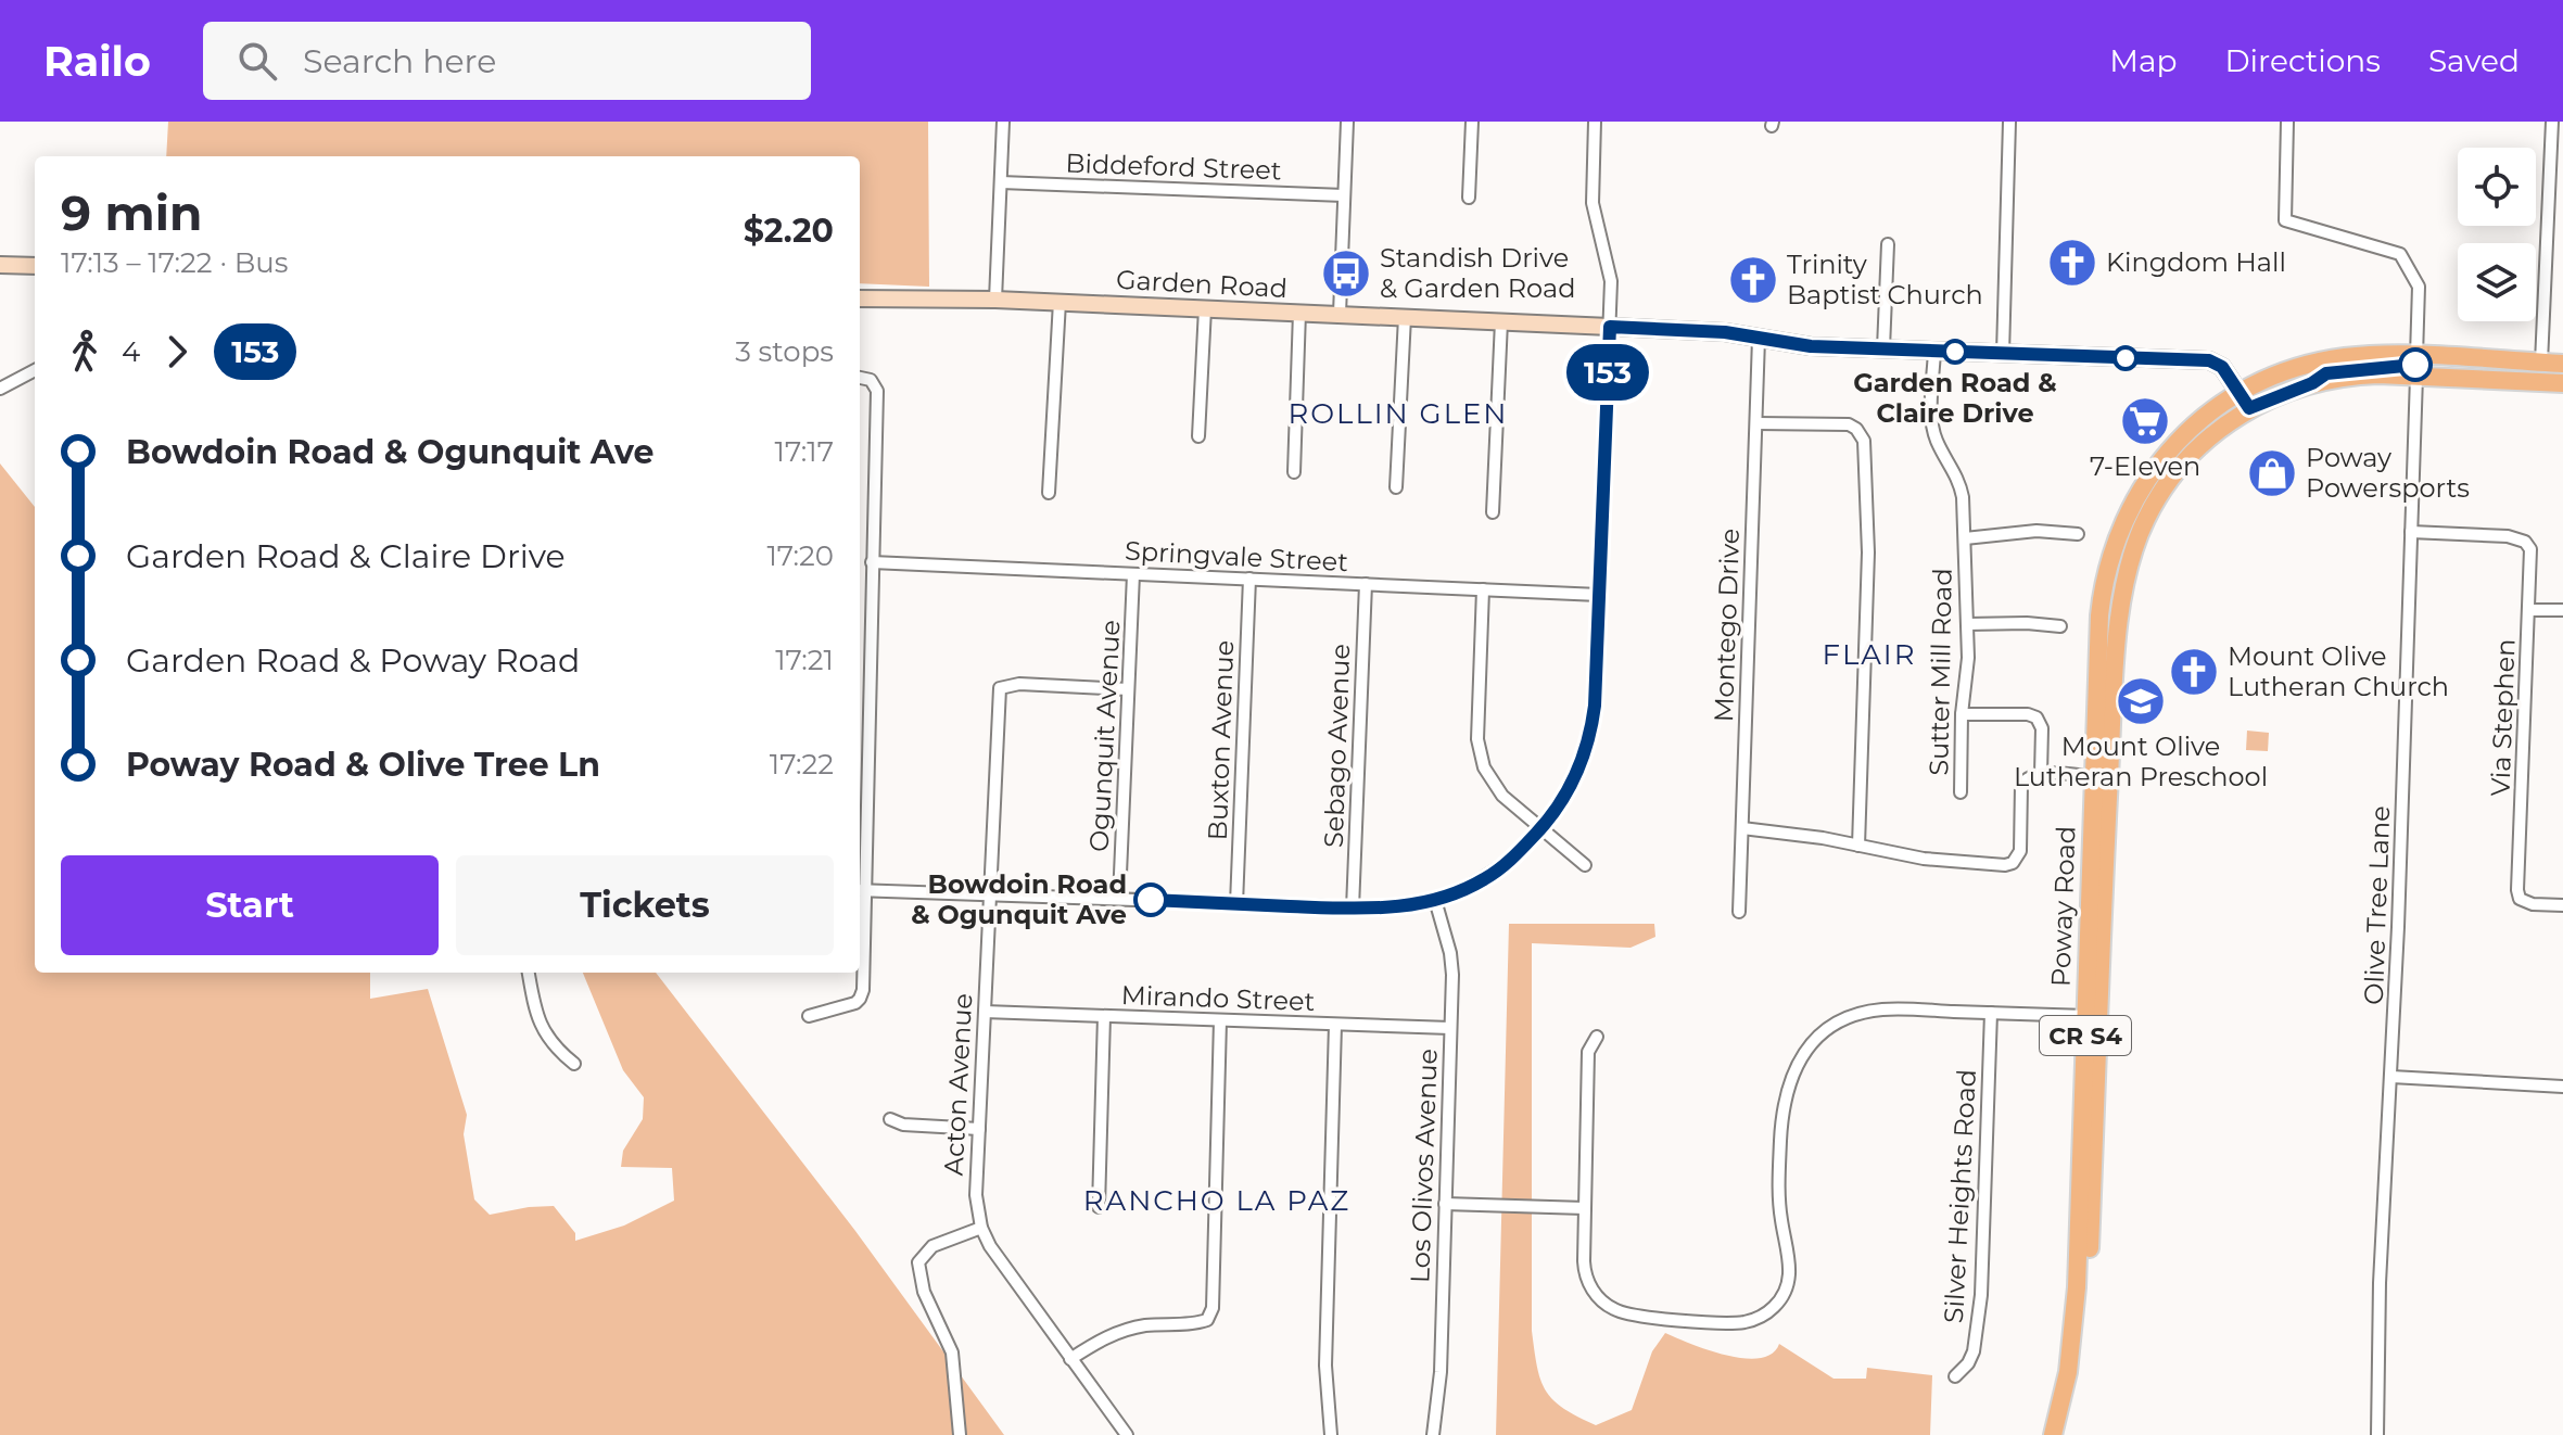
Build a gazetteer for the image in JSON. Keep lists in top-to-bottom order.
{
  "streets": {
    "main road": ["Poway Road", "CR S4"],
    "street": [
      "Biddeford Street",
      "Garden Road",
      "Springvale Street",
      "Montego Drive",
      "Sutter Mill Road",
      "Via Stephen",
      "Ogunquit Avenue",
      "Buxton Avenue",
      "Sebago Avenue",
      "Olive Tree Lane",
      "Mirando Street",
      "Acton Avenue",
      "Los Olivos Avenue",
      "Silver Heights Road"
    ]
  },
  "crossings": [
    ["Garden Road", "Montego Drive"],
    ["Garden Road", "Sutter Mill Road"],
    ["Garden Road", "Poway Road"],
    ["Springvale Street", "Ogunquit Avenue"],
    ["Springvale Street", "Buxton Avenue"],
    ["Springvale Street", "Sebago Avenue"],
    ["Via Stephen", "Olive Tree Lane"],
    ["Ogunquit Avenue", "Acton Avenue"],
    ["Olive Tree Lane", "Poway Road"],
    ["Mirando Street", "Acton Avenue"],
    ["Mirando Street", "Los Olivos Avenue"]
  ],
  "districts": ["ROLLIN GLEN", "FLAIR", "RANCHO LA PAZ"],
  "places": {
    "church": ["Kingdom Hall", "Trinity Baptist Church", "Mount Olive Lutheran Church"],
    "bus stop": ["Standish Drive & Garden Road"],
    "other": ["Garden Road & Claire Drive", "Bowdoin Road & Ogunquit Ave"],
    "supermarket": ["7-Eleven"],
    "shop": ["Poway Powersports"],
    "school or university": ["Mount Olive Lutheran Preschool"]
  },
  "lines": ["bus line 153"],
  "page": {
    "header": "Railo",
    "search": "Search here",
    "nav": ["Map", "Directions", "Saved"],
    "on_map": "153",
    "heading": ["9 min", "17:13 – 17:22 · Bus", "$2.20"],
    "legs": ["4", "153", "3 stops"],
    "list": [
      {
        "name": "Bowdoin Road & Ogunquit Ave",
        "value": "17:17"
      },
      {
        "name": "Garden Road & Claire Drive",
        "value": "17:20"
      },
      {
        "name": "Garden Road & Poway Road",
        "value": "17:21"
      },
      {
        "name": "Poway Road & Olive Tree Ln",
        "value": "17:22"
      }
    ],
    "buttons": ["Start", "Tickets"]
  }
}
